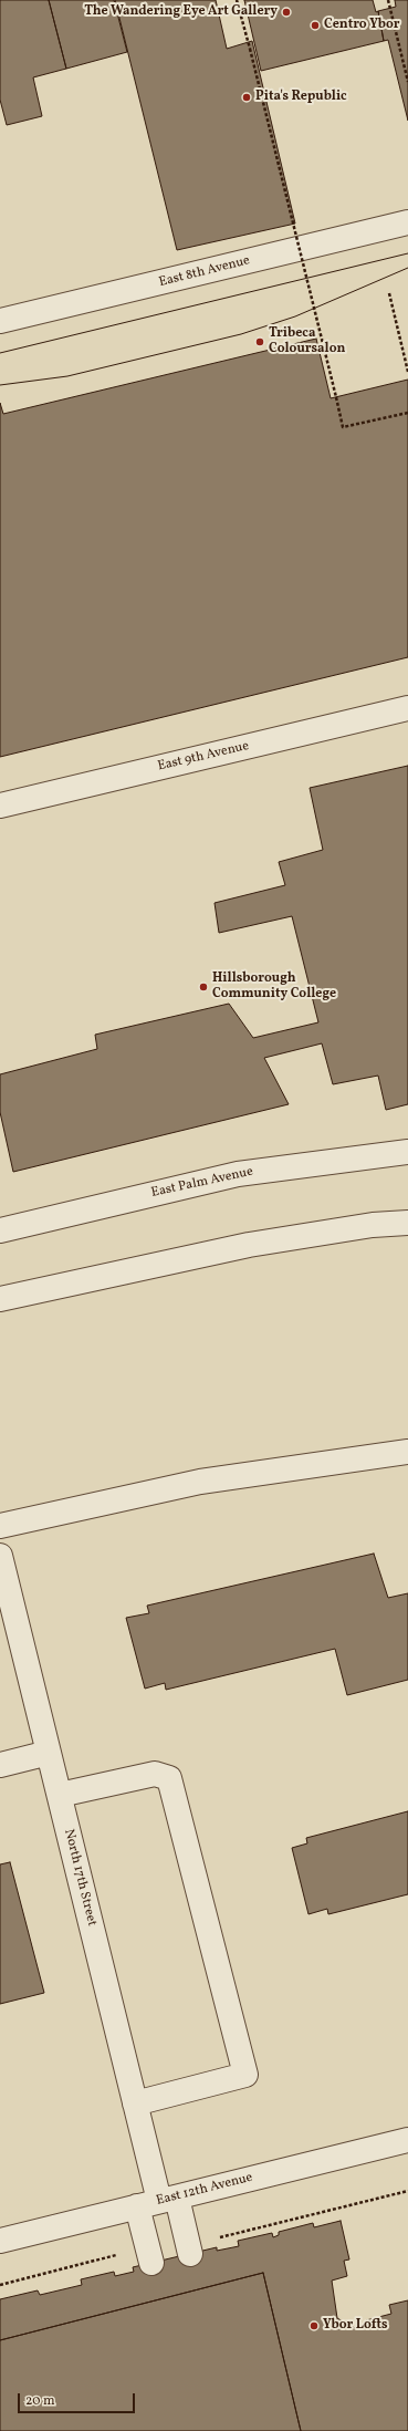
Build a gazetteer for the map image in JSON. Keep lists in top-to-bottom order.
{
  "streets": {
    "street": [
      "East 8th Avenue",
      "East 9th Avenue",
      "East Palm Avenue",
      "North 17th Street",
      "East 12th Avenue"
    ]
  },
  "crossings": [
    ["North 17th Street", "East 12th Avenue"]
  ],
  "places": [
    "The Wandering Eye Art Gallery",
    "Centro Ybor",
    "Pita's Republic",
    "Tribeca Coloursalon",
    "Hillsborough Community College",
    "Ybor Lofts"
  ],
  "scale_bar": "20 m"
}
